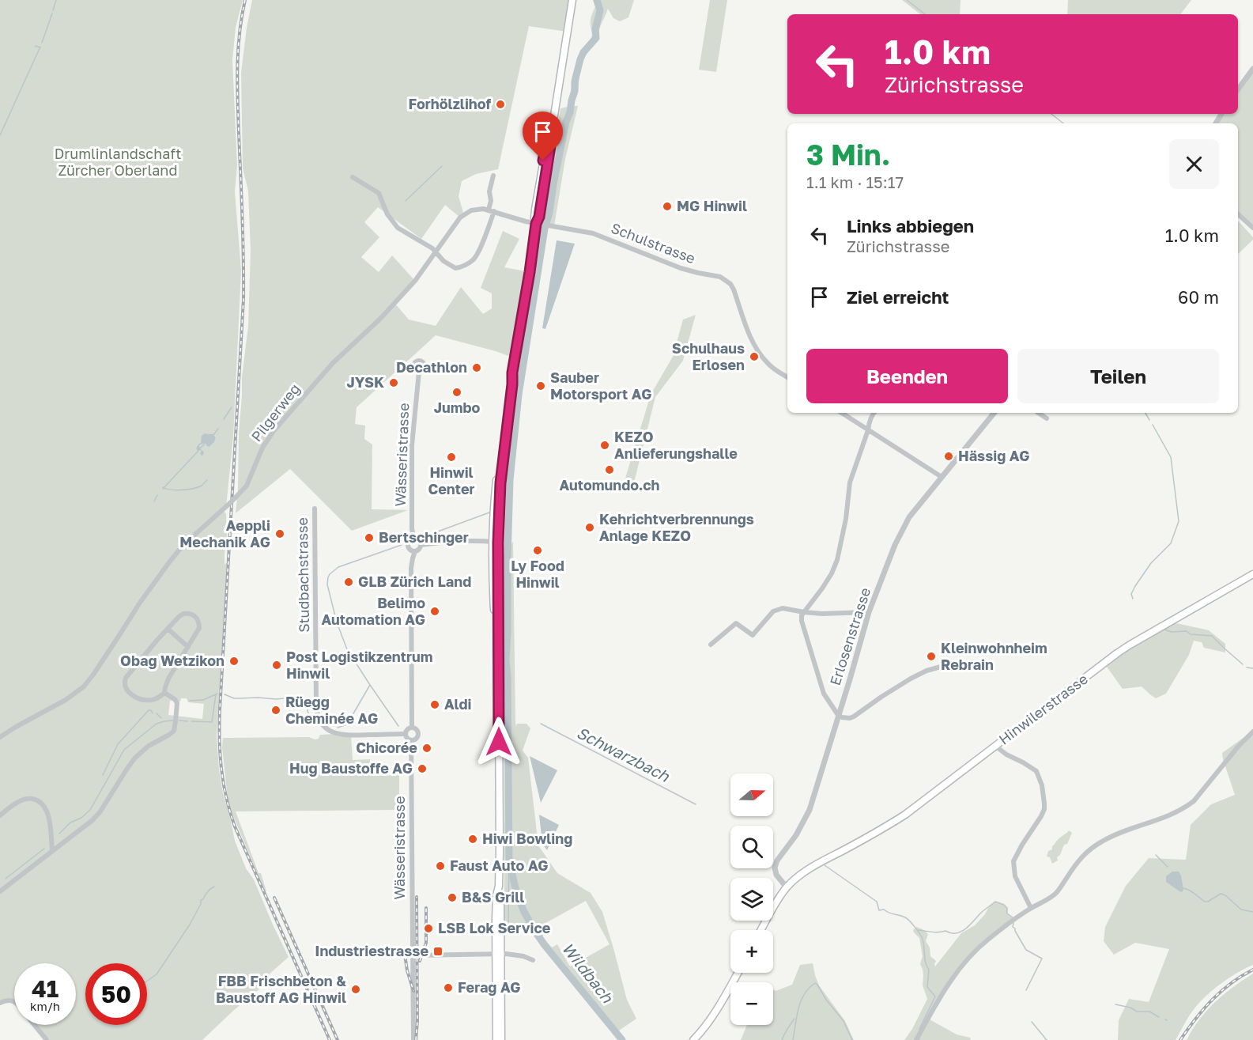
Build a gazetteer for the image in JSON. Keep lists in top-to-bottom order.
{
  "streets": {
    "main road": ["Hinwilerstrasse"],
    "street": [
      "Schulstrasse",
      "Pilgerweg",
      "Wässeristrasse",
      "Studbachstrasse",
      "Erlosenstrasse"
    ]
  },
  "crossings": [
    ["Schulstrasse", "Pilgerweg"],
    ["Wässeristrasse", "Studbachstrasse"],
    ["Erlosenstrasse", "Hinwilerstrasse"]
  ],
  "water": ["Schwarzbach", "Wildbach"],
  "parks": ["Drumlinlandschaft Zürcher Oberland"],
  "places": {
    "other": [
      "Forhölzlihof",
      "MG Hinwil",
      "Schulhaus Erlosen",
      "Decathlon",
      "JYSK",
      "Sauber Motorsport AG",
      "Jumbo",
      "KEZO Anlieferungshalle",
      "Hässig AG",
      "Hinwil Center",
      "Automundo.ch",
      "Kehrichtverbrennungs Anlage KEZO",
      "Aeppli Mechanik AG",
      "Bertschinger",
      "Ly Food Hinwil",
      "GLB Zürich Land",
      "Belimo Automation AG",
      "Kleinwohnheim Rebrain",
      "Obag Wetzikon",
      "Post Logistikzentrum Hinwil",
      "Aldi",
      "Rüegg Cheminée AG",
      "Chicorée",
      "Hug Baustoffe AG",
      "Hiwi Bowling",
      "Faust Auto AG",
      "B&S Grill",
      "LSB Lok Service",
      "Ferag AG",
      "FBB Frischbeton & Baustoff AG Hinwil"
    ],
    "transit": ["Industriestrasse"]
  },
  "north": "right",
  "page": {
    "turn": ["1.0 km", "Zürichstrasse"],
    "heading": ["3 Min.", "1.1 km · 15:17"],
    "list": [
      {
        "name": "Links abbiegen",
        "note": "Zürichstrasse",
        "value": "1.0 km"
      },
      {
        "name": "Ziel erreicht",
        "value": "60 m"
      }
    ],
    "buttons": ["Beenden", "Teilen"],
    "map_buttons": ["+", "−"],
    "speed": "41 km/h",
    "limit": "50"
  }
}
